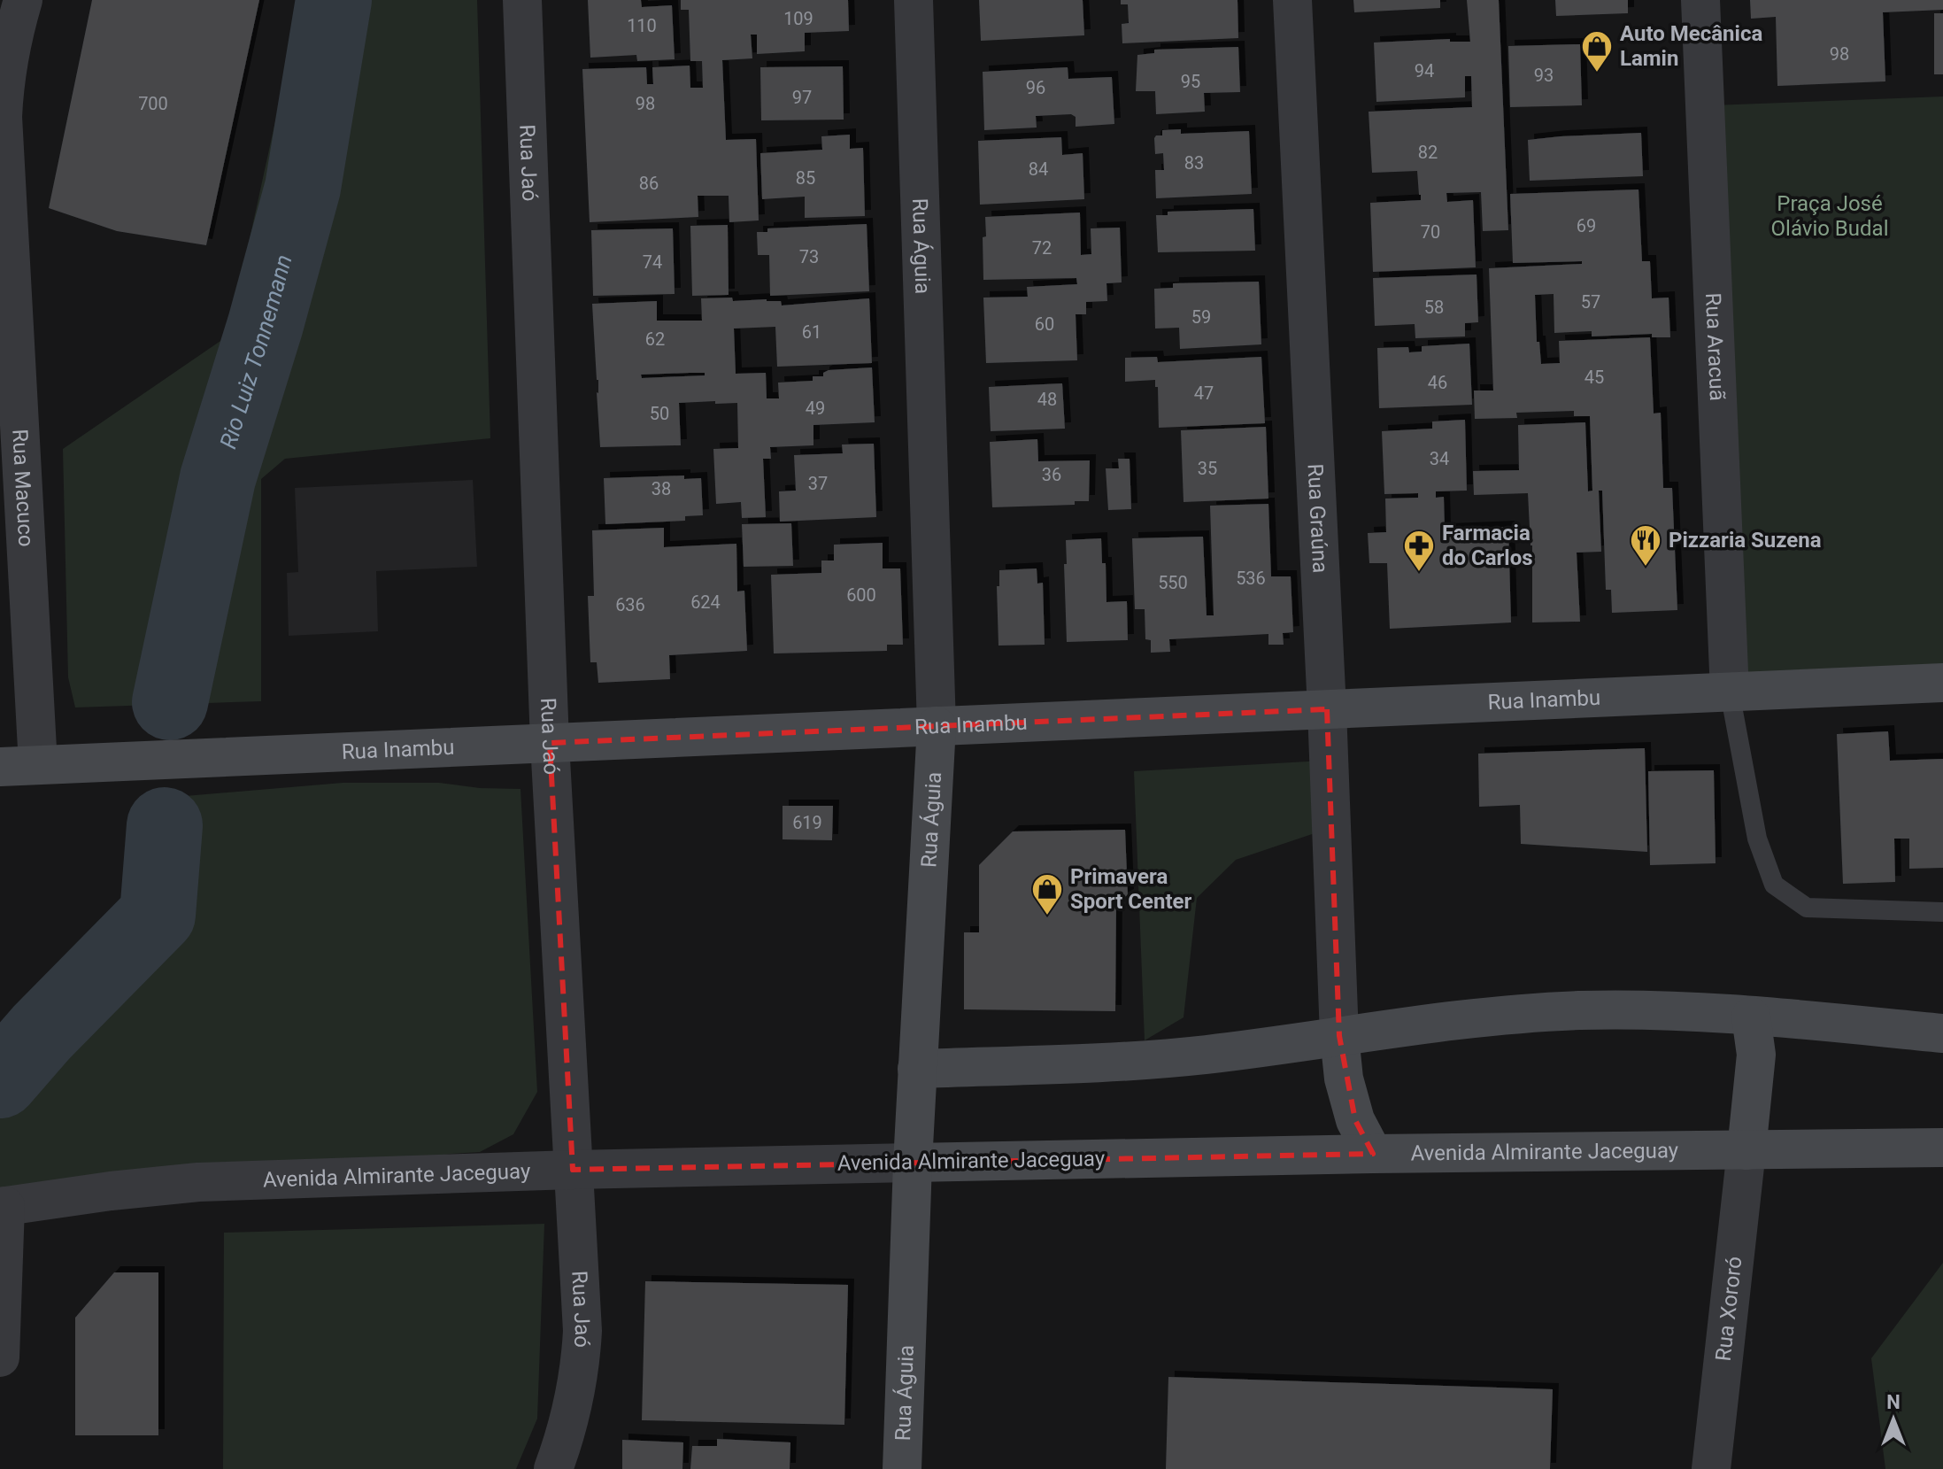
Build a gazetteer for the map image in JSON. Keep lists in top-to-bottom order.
{
  "streets": {
    "street": [
      "Rua Jaó",
      "Rua Águia",
      "Rua Aracuã",
      "Rua Macuco",
      "Rua Graúna",
      "Rua Inambu",
      "Avenida Almirante Jaceguay",
      "Rua Xororó"
    ]
  },
  "crossings": [
    ["Rua Jaó", "Rua Inambu"],
    ["Rua Jaó", "Avenida Almirante Jaceguay"],
    ["Rua Águia", "Rua Inambu"],
    ["Rua Águia", "Avenida Almirante Jaceguay"],
    ["Rua Aracuã", "Rua Inambu"],
    ["Rua Macuco", "Rua Inambu"],
    ["Rua Graúna", "Rua Inambu"],
    ["Avenida Almirante Jaceguay", "Rua Xororó"]
  ],
  "water": ["Rio Luiz Tonnemann"],
  "parks": ["Praça José Olávio Budal"],
  "places": {
    "shop": ["Auto Mecânica Lamin", "Primavera Sport Center"],
    "restaurant": ["Pizzaria Suzena"],
    "pharmacy": ["Farmacia do Carlos"]
  },
  "house_numbers": [
    "109",
    "110",
    "98",
    "94",
    "93",
    "95",
    "96",
    "97",
    "700",
    "98",
    "82",
    "83",
    "84",
    "85",
    "86",
    "69",
    "70",
    "72",
    "73",
    "74",
    "57",
    "58",
    "59",
    "60",
    "61",
    "62",
    "45",
    "46",
    "47",
    "48",
    "49",
    "50",
    "34",
    "35",
    "36",
    "37",
    "38",
    "536",
    "550",
    "600",
    "624",
    "636",
    "619"
  ],
  "north": "top"
}
